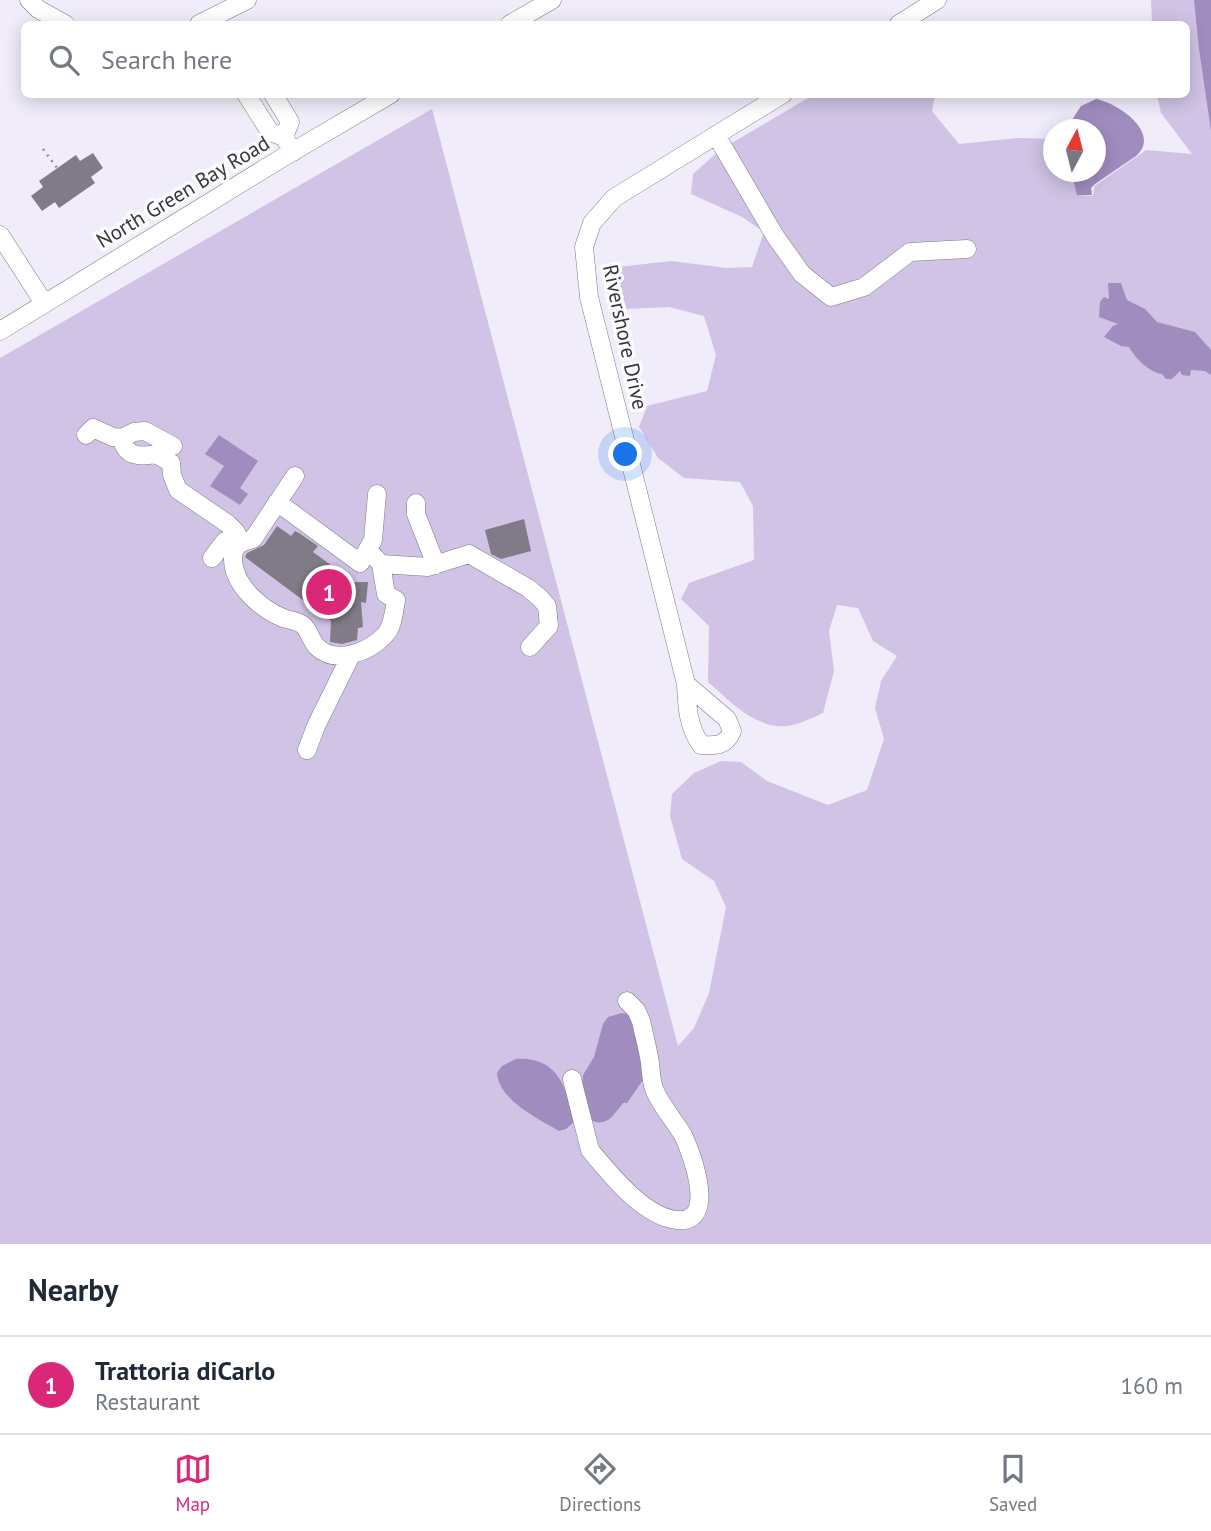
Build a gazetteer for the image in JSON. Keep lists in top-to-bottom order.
{
  "streets": {
    "street": ["North Green Bay Road", "Rivershore Drive"]
  },
  "north": "top",
  "page": {
    "search": "Search here",
    "pins": "1",
    "heading": "Nearby",
    "list": [
      {
        "mark": "1",
        "name": "Trattoria diCarlo",
        "note": "Restaurant",
        "value": "160 m"
      }
    ],
    "nav": ["Map", "Directions", "Saved"]
  }
}
